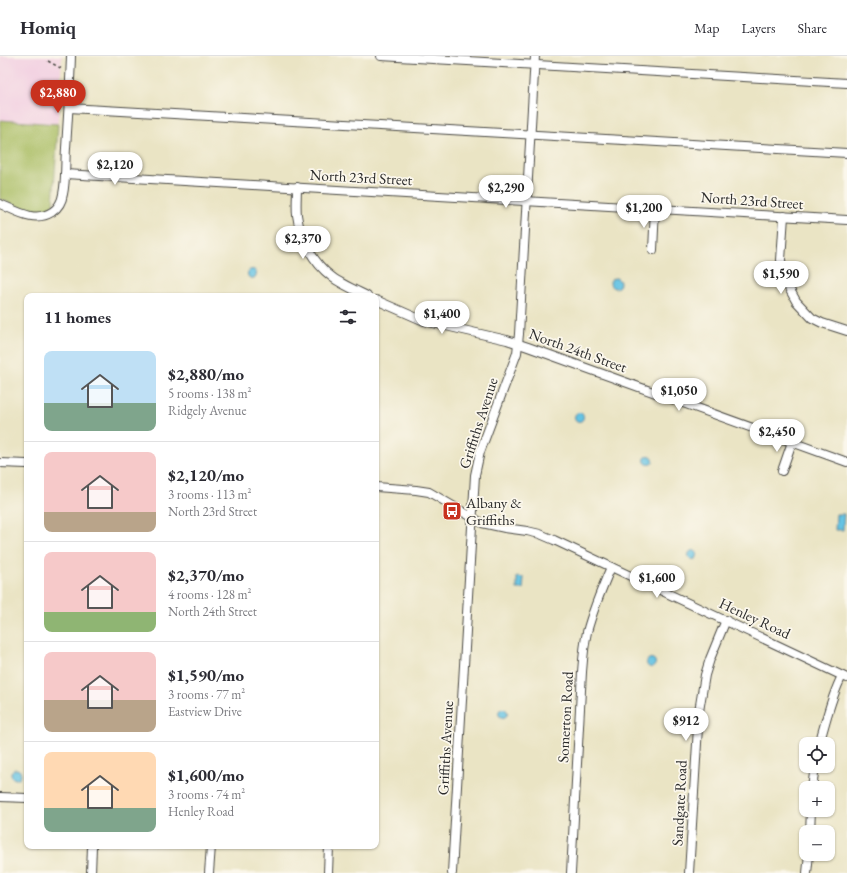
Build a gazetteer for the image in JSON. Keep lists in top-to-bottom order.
{
  "streets": {
    "street": [
      "North 23rd Street",
      "North 24th Street",
      "Griffiths Avenue",
      "Henley Road",
      "Somerton Road",
      "Sandgate Road"
    ]
  },
  "crossings": [
    ["North 23rd Street", "Griffiths Avenue"],
    ["North 24th Street", "Griffiths Avenue"],
    ["Griffiths Avenue", "Henley Road"],
    ["Henley Road", "Somerton Road"],
    ["Henley Road", "Sandgate Road"]
  ],
  "places": {
    "bus stop": ["Albany & Griffiths"]
  },
  "page": {
    "header": "Homiq",
    "nav": ["Map", "Layers", "Share"],
    "price": [
      "$2,880",
      "$2,120",
      "$2,290",
      "$1,200",
      "$2,370",
      "$1,590",
      "$1,400",
      "$1,050",
      "$2,450",
      "$1,600",
      "$912"
    ],
    "heading": "11 homes",
    "list": [
      {
        "name": "$2,880/mo",
        "note": "5 rooms · 138 m² · Ridgely Avenue"
      },
      {
        "name": "$2,120/mo",
        "note": "3 rooms · 113 m² · North 23rd Street"
      },
      {
        "name": "$2,370/mo",
        "note": "4 rooms · 128 m² · North 24th Street"
      },
      {
        "name": "$1,590/mo",
        "note": "3 rooms · 77 m² · Eastview Drive"
      },
      {
        "name": "$1,600/mo",
        "note": "3 rooms · 74 m² · Henley Road"
      }
    ],
    "map_buttons": ["+", "−"]
  }
}
